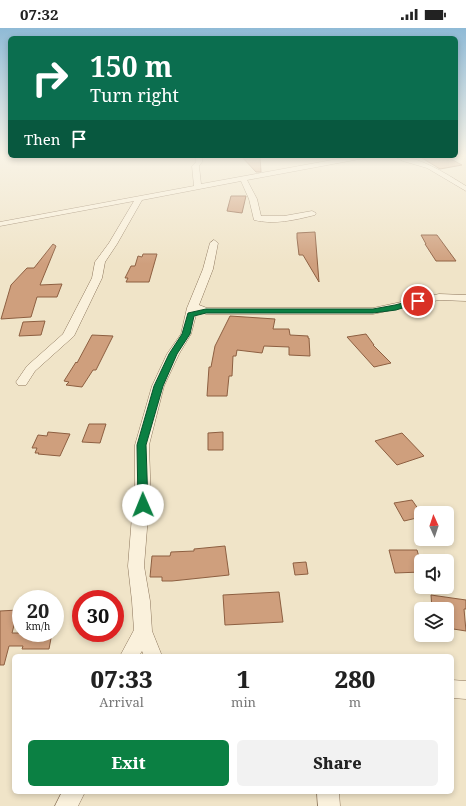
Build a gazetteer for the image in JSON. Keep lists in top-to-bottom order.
{
  "north": "top",
  "page": {
    "status": "07:32",
    "turn": ["150 m", "Turn right"],
    "then": "Then",
    "speed": "20 km/h",
    "limit": "30",
    "eta": [
      "07:33",
      "Arrival",
      "1",
      "min",
      "280",
      "m"
    ],
    "buttons": ["Exit", "Share"]
  }
}
